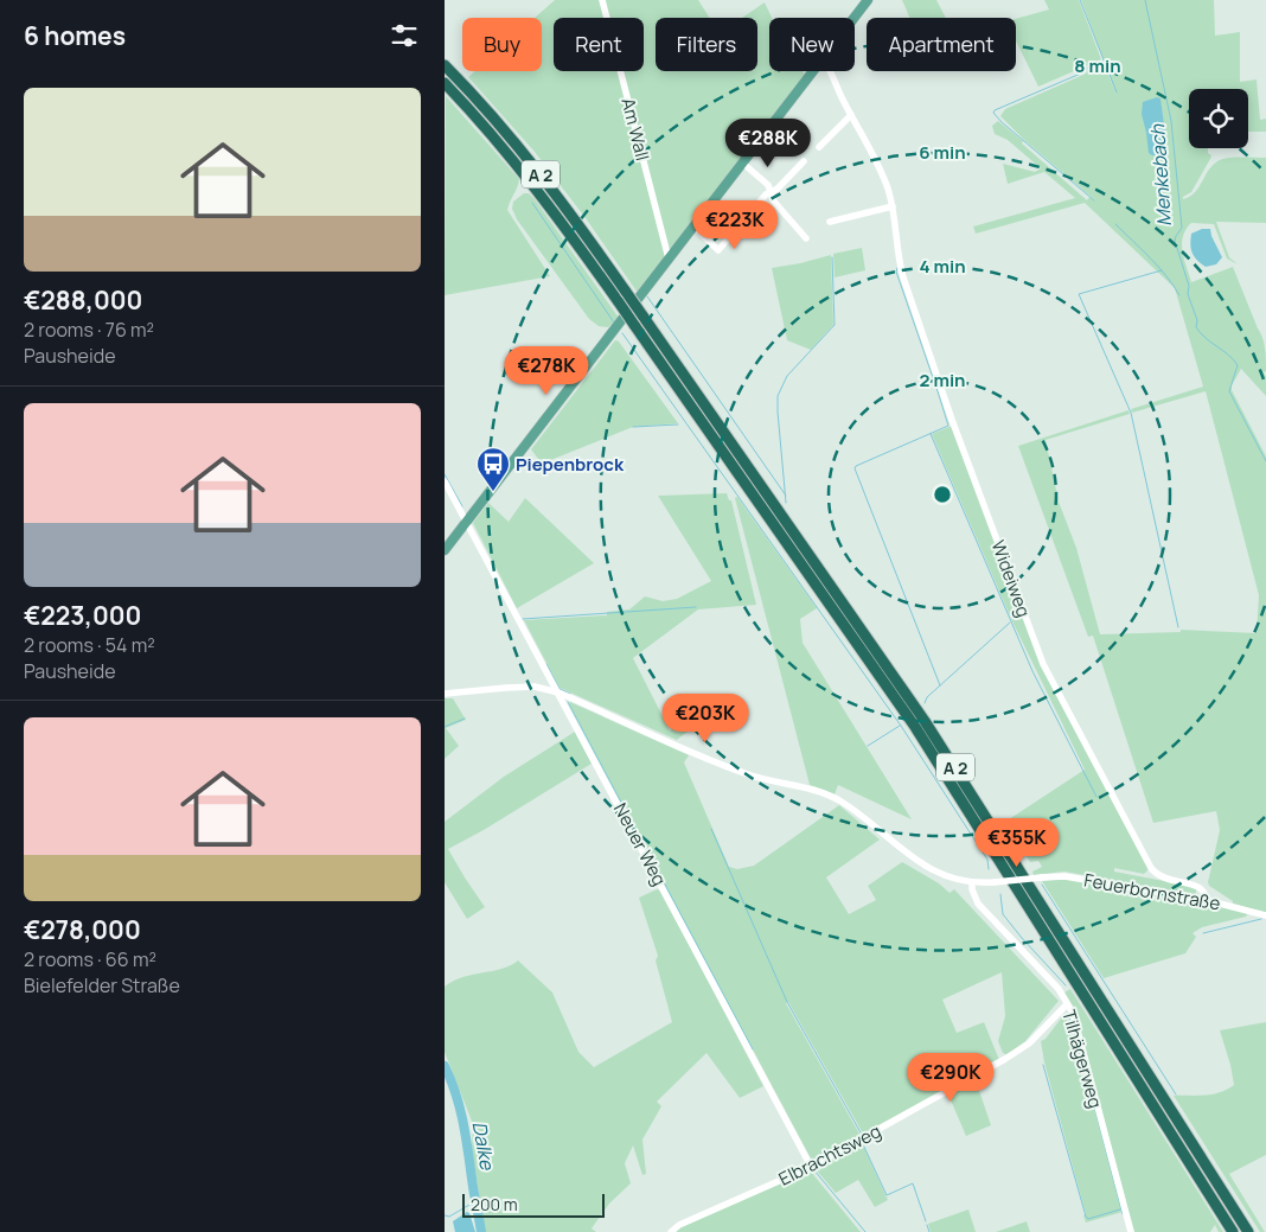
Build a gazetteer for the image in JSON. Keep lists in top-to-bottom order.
{
  "streets": {
    "highway": ["A 2"],
    "street": [
      "Am Wall",
      "Wideiweg",
      "Neuer Weg",
      "Feuerbornstraße",
      "Tilhägerweg",
      "Elbrachtsweg"
    ]
  },
  "crossings": [
    ["Wideiweg", "Feuerbornstraße"],
    ["Neuer Weg", "Feuerbornstraße"],
    ["Neuer Weg", "Elbrachtsweg"],
    ["Feuerbornstraße", "Tilhägerweg"],
    ["Tilhägerweg", "Elbrachtsweg"]
  ],
  "water": ["Menkebach", "Dalke"],
  "places": {
    "bus stop": ["Piepenbrock"]
  },
  "scale_bar": "200 m",
  "page": {
    "heading": "6 homes",
    "chip": [
      "Buy",
      "Rent",
      "Filters",
      "New",
      "Apartment"
    ],
    "list": [
      {
        "name": "€288,000",
        "note": "2 rooms · 76 m² · Pausheide"
      },
      {
        "name": "€223,000",
        "note": "2 rooms · 54 m² · Pausheide"
      },
      {
        "name": "€278,000",
        "note": "2 rooms · 66 m² · Bielefelder Straße"
      }
    ],
    "price": [
      "€288K",
      "€223K",
      "€278K",
      "€203K",
      "€355K",
      "€290K"
    ],
    "scale": "200 m"
  },
  "rings": [
    "8 min",
    "6 min",
    "4 min",
    "2 min"
  ]
}
